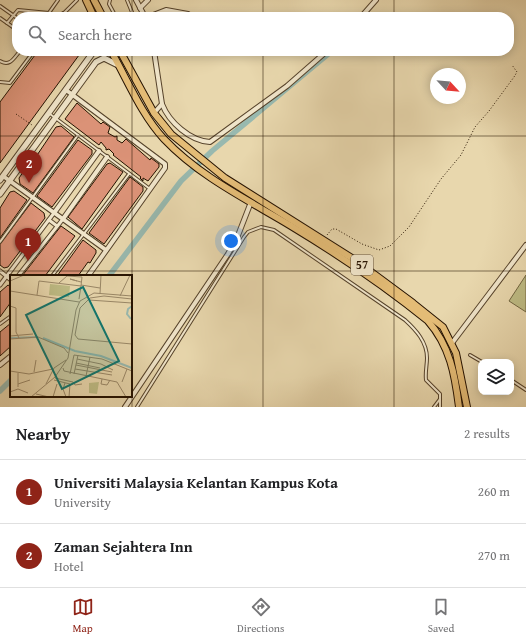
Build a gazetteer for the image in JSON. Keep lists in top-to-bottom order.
{
  "streets": {
    "main road": ["57"]
  },
  "north": "bottom right",
  "page": {
    "search": "Search here",
    "pins": ["2", "1"],
    "heading": ["Nearby", "2 results"],
    "list": [
      {
        "mark": "1",
        "name": "Universiti Malaysia Kelantan Kampus Kota",
        "note": "University",
        "value": "260 m"
      },
      {
        "mark": "2",
        "name": "Zaman Sejahtera Inn",
        "note": "Hotel",
        "value": "270 m"
      }
    ],
    "nav": ["Map", "Directions", "Saved"]
  }
}
